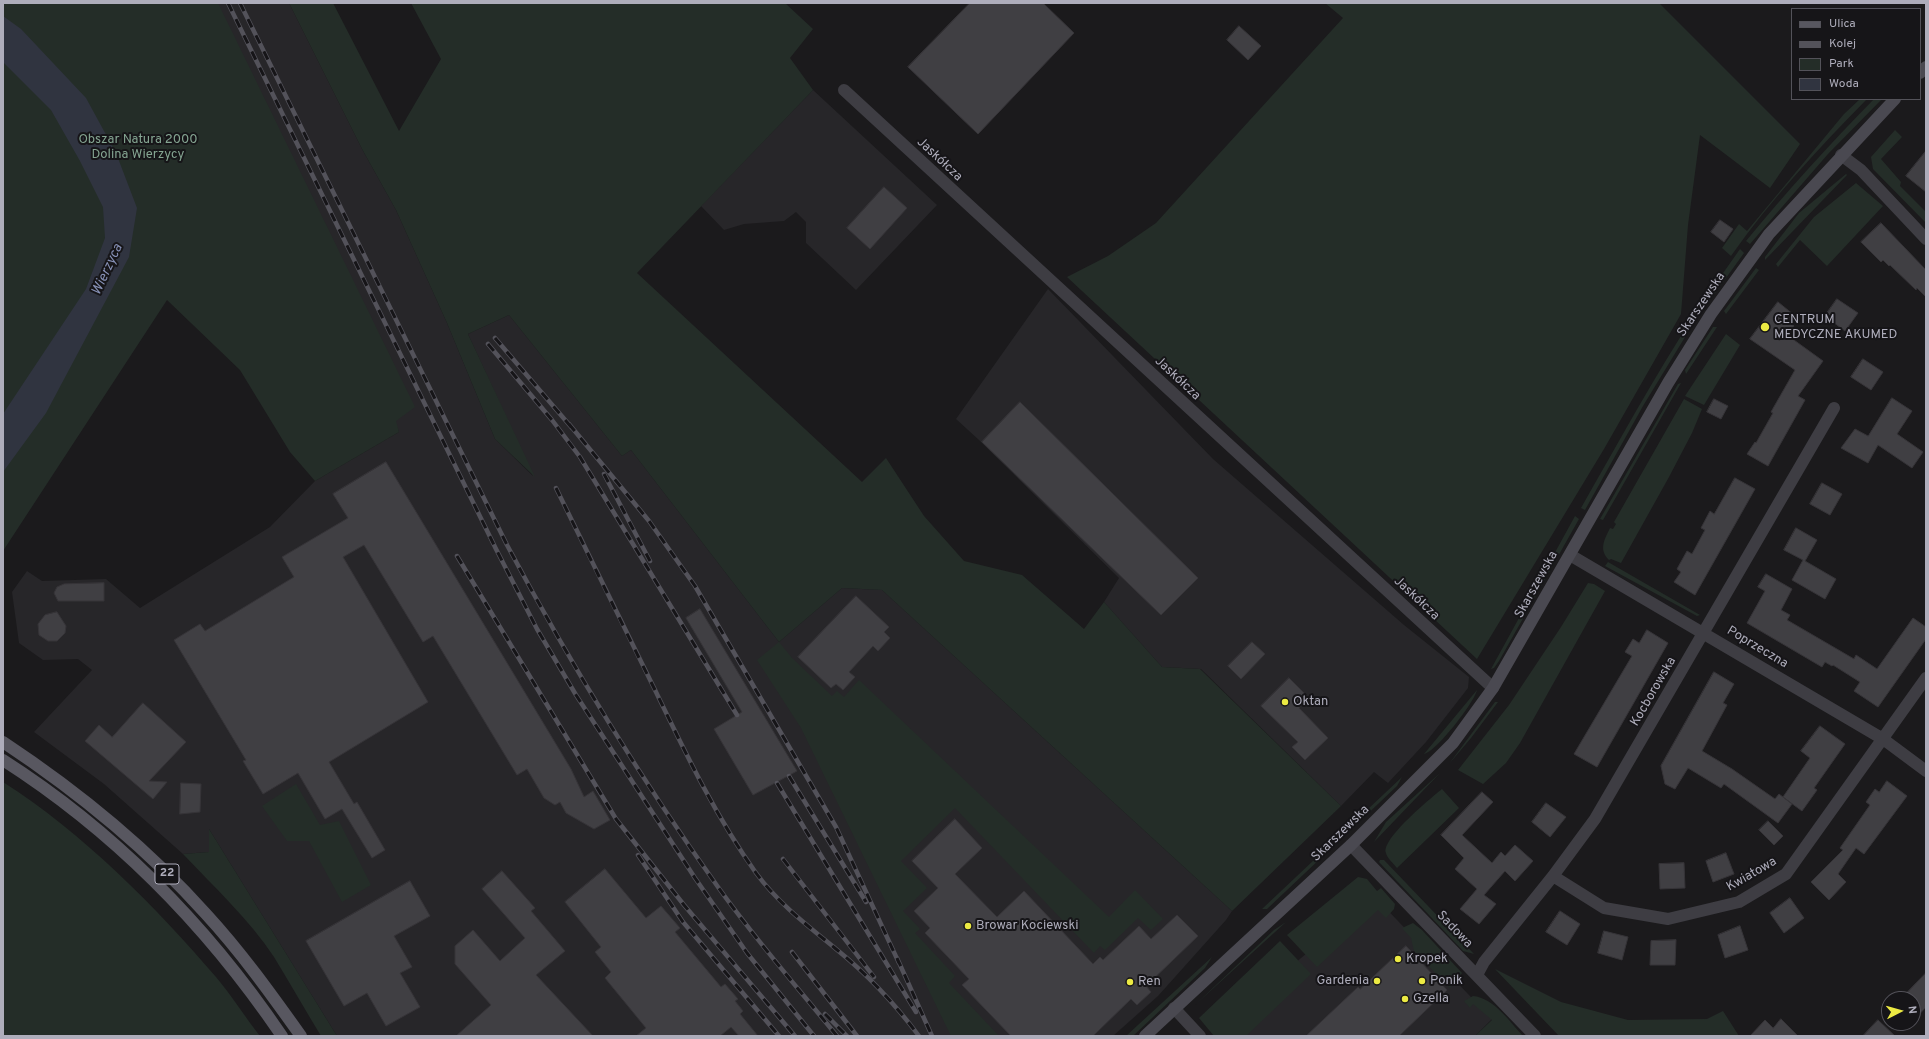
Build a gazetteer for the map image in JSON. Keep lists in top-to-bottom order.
{
  "streets": {
    "main road": ["Skarszewska", "22"],
    "street": [
      "Jaskółcza",
      "Poprzeczna",
      "Kocborowska",
      "Kwiatowa",
      "Sadowa"
    ]
  },
  "crossings": [
    ["Jaskółcza", "Skarszewska"],
    ["Skarszewska", "Poprzeczna"],
    ["Skarszewska", "Sadowa"],
    ["Poprzeczna", "Kocborowska"],
    ["Poprzeczna", "Kwiatowa"],
    ["Kocborowska", "Kwiatowa"],
    ["Kocborowska", "Sadowa"]
  ],
  "water": ["Wierzyca"],
  "parks": ["Obszar Natura 2000 Dolina Wierzycy"],
  "places": [
    "CENTRUM MEDYCZNE AKUMED",
    "Oktan",
    "Browar Kociewski",
    "Kropek",
    "Gardenia",
    "Ponik",
    "Ren",
    "Gzella"
  ],
  "legend": [
    "Ulica",
    "Kolej",
    "Park",
    "Woda"
  ],
  "north": "right"
}
